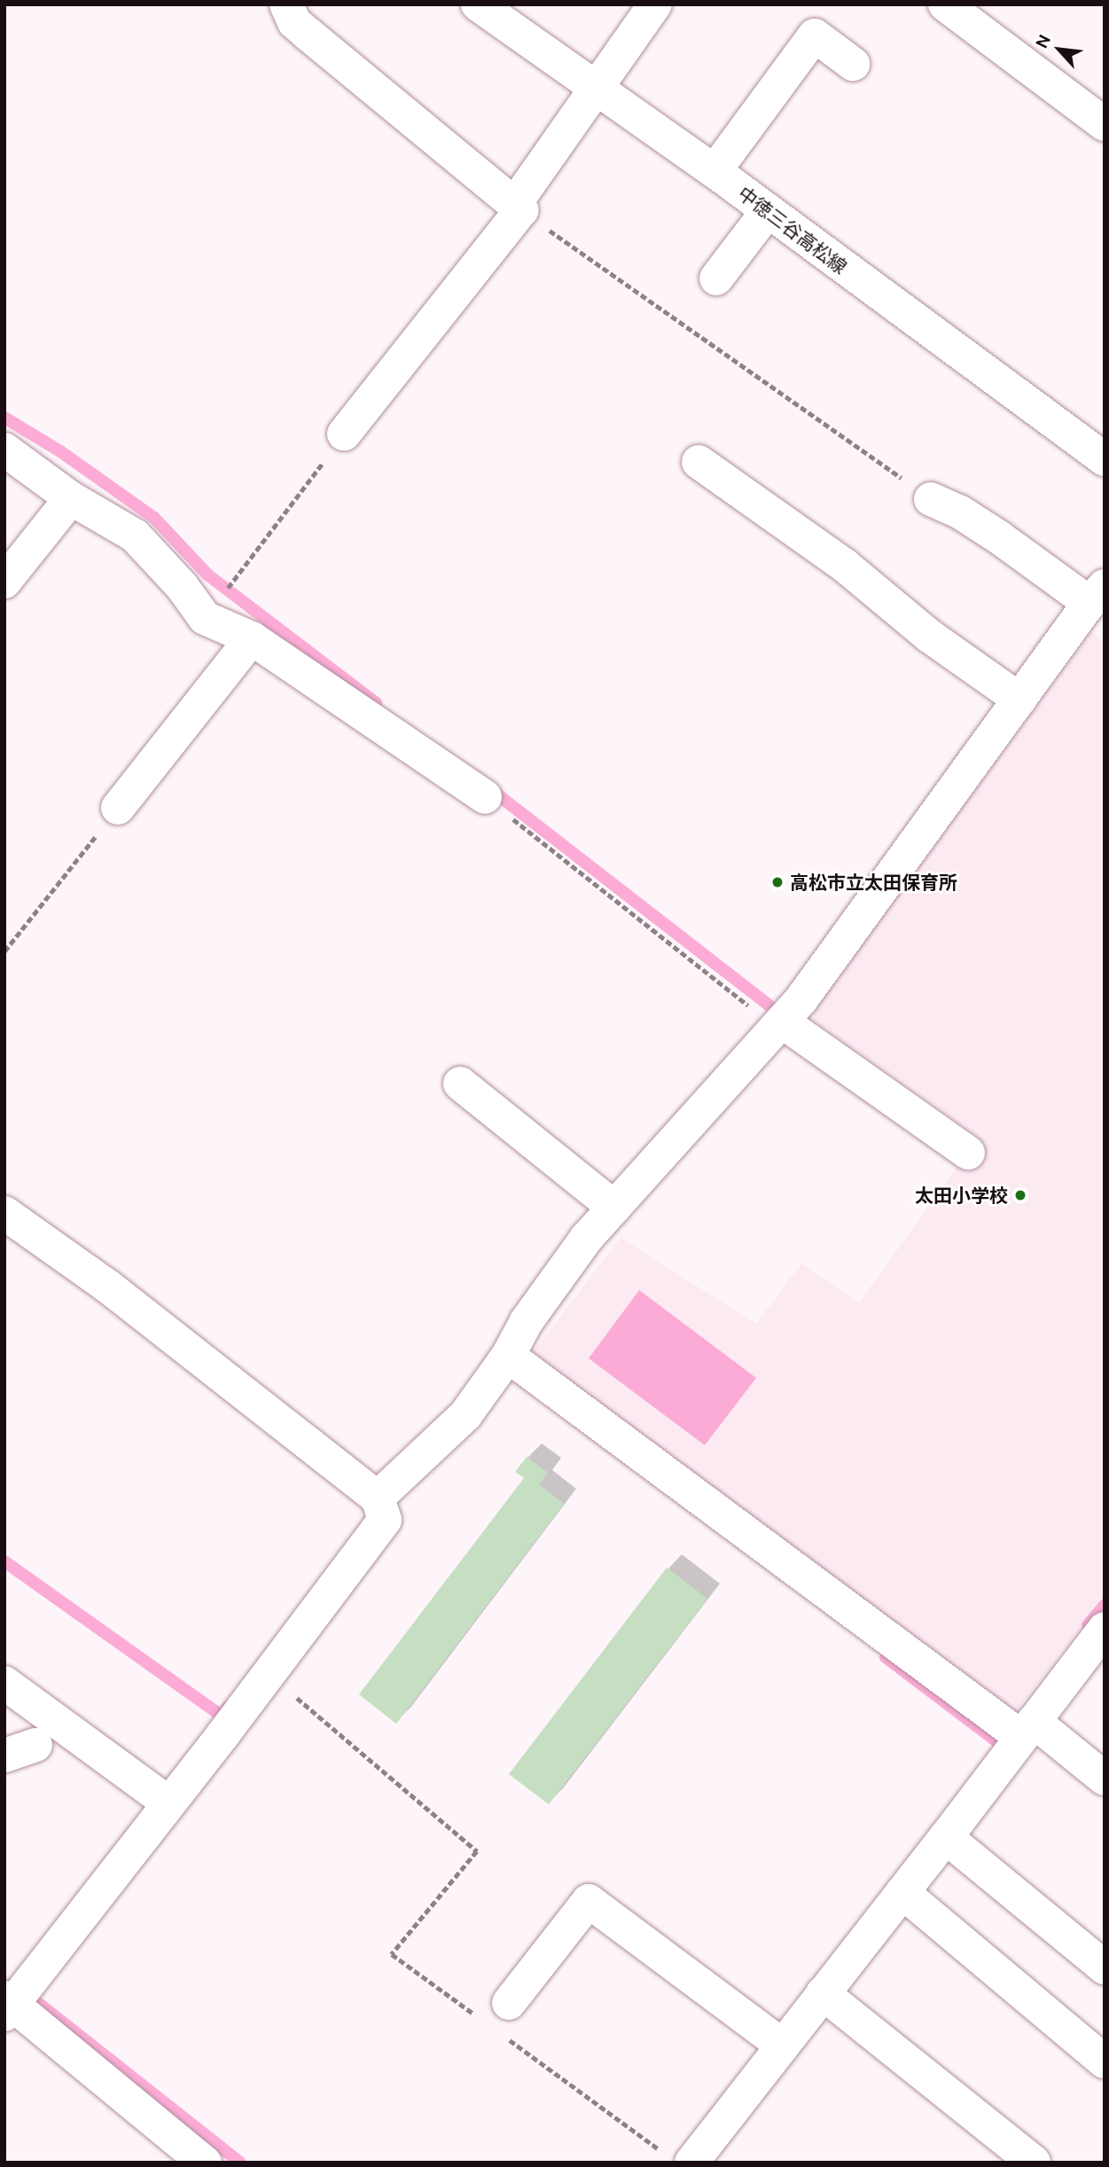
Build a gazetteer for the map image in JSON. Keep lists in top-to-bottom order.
{
  "streets": {
    "street": ["中徳三谷高松線"]
  },
  "places": ["高松市立太田保育所", "太田小学校"],
  "north": "top left"
}
